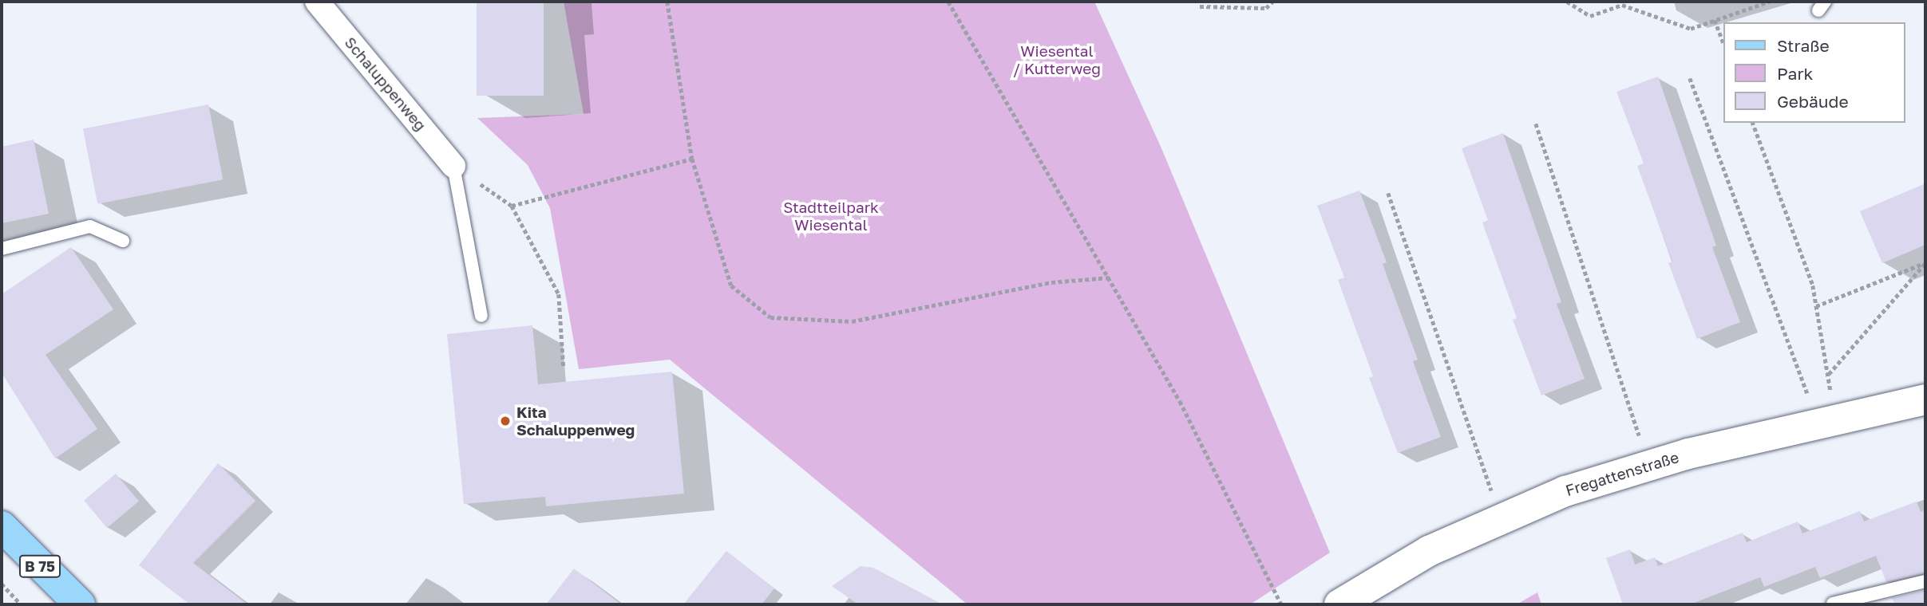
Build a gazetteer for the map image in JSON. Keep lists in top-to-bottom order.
{
  "streets": {
    "main road": ["B 75"],
    "street": ["Schaluppenweg", "Fregattenstraße"]
  },
  "parks": ["Wiesental / Kutterweg", "Stadtteilpark Wiesental"],
  "places": ["Kita Schaluppenweg"],
  "legend": ["Straße", "Park", "Gebäude"]
}
